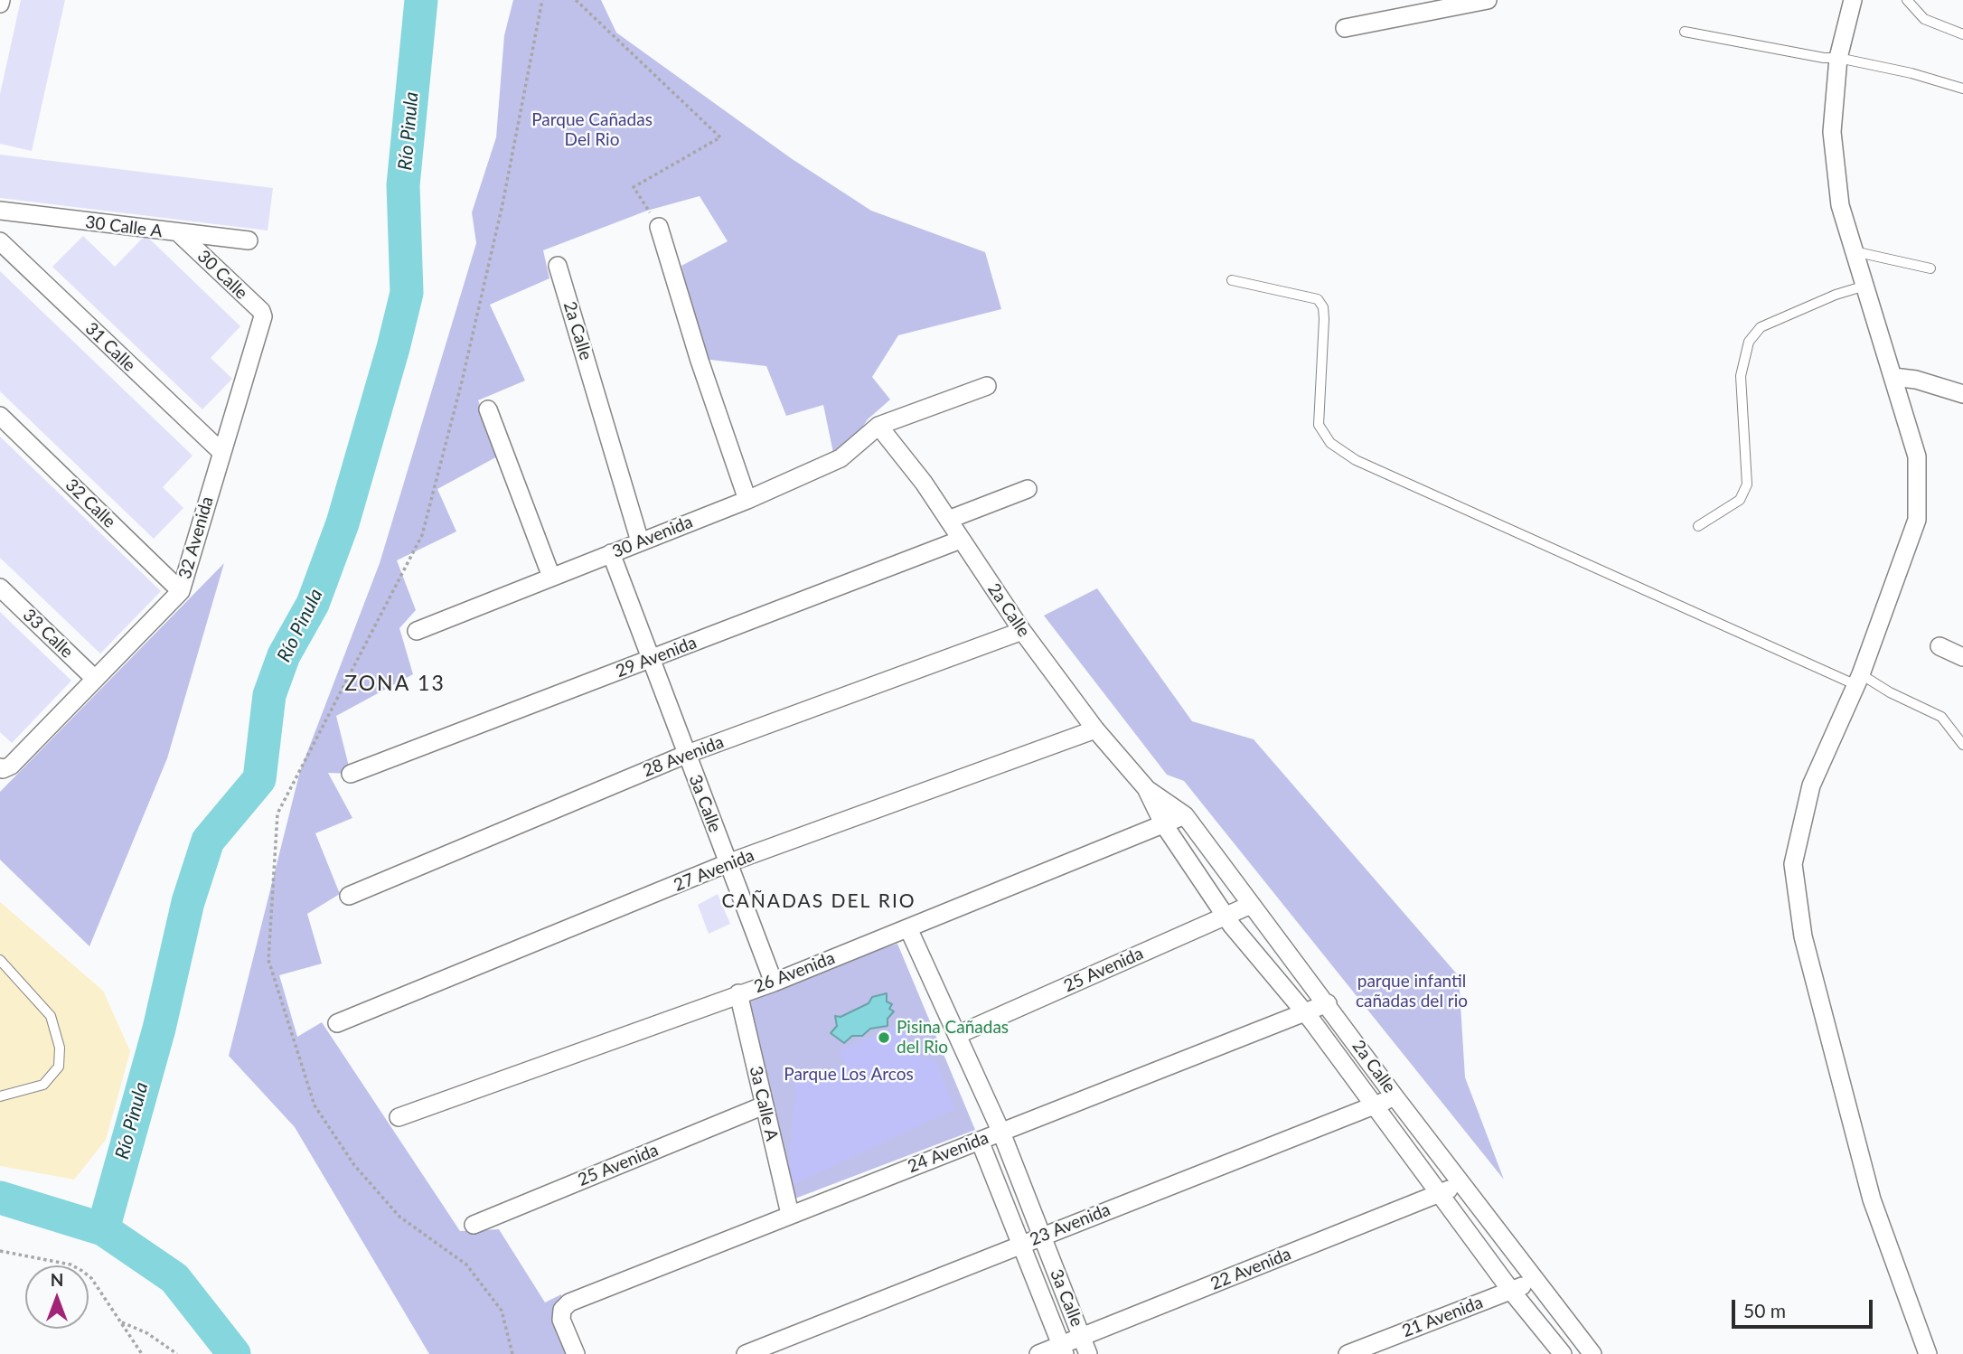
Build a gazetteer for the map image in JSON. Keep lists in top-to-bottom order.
{
  "streets": {
    "street": [
      "30 Calle A",
      "30 Calle",
      "2a Calle",
      "31 Calle",
      "32 Calle",
      "30 Avenida",
      "32 Avenida",
      "33 Calle",
      "29 Avenida",
      "28 Avenida",
      "3a Calle",
      "27 Avenida",
      "25 Avenida",
      "26 Avenida",
      "3a Calle A",
      "24 Avenida",
      "23 Avenida",
      "22 Avenida",
      "21 Avenida"
    ]
  },
  "crossings": [
    ["30 Calle A", "30 Calle"],
    ["30 Calle", "32 Avenida"],
    ["2a Calle", "30 Avenida"],
    ["2a Calle", "29 Avenida"],
    ["2a Calle", "28 Avenida"],
    ["2a Calle", "27 Avenida"],
    ["2a Calle", "25 Avenida"],
    ["2a Calle", "26 Avenida"],
    ["2a Calle", "24 Avenida"],
    ["2a Calle", "23 Avenida"],
    ["2a Calle", "22 Avenida"],
    ["2a Calle", "21 Avenida"],
    ["31 Calle", "32 Avenida"],
    ["32 Calle", "32 Avenida"],
    ["30 Avenida", "3a Calle"],
    ["32 Avenida", "33 Calle"],
    ["29 Avenida", "3a Calle"],
    ["28 Avenida", "3a Calle"],
    ["3a Calle", "27 Avenida"],
    ["3a Calle", "25 Avenida"],
    ["3a Calle", "26 Avenida"],
    ["3a Calle", "24 Avenida"],
    ["3a Calle", "23 Avenida"],
    ["3a Calle", "22 Avenida"],
    ["25 Avenida", "3a Calle A"],
    ["26 Avenida", "3a Calle A"],
    ["3a Calle A", "24 Avenida"]
  ],
  "districts": ["ZONA 13", "CAÑADAS DEL RIO"],
  "water": ["Río Pinula"],
  "parks": ["Parque Cañadas Del Rio", "parque infantil cañadas del rio", "Parque Los Arcos"],
  "places": ["Pisina Cañadas del Rio"],
  "scale_bar": "50 m",
  "north": "top"
}
